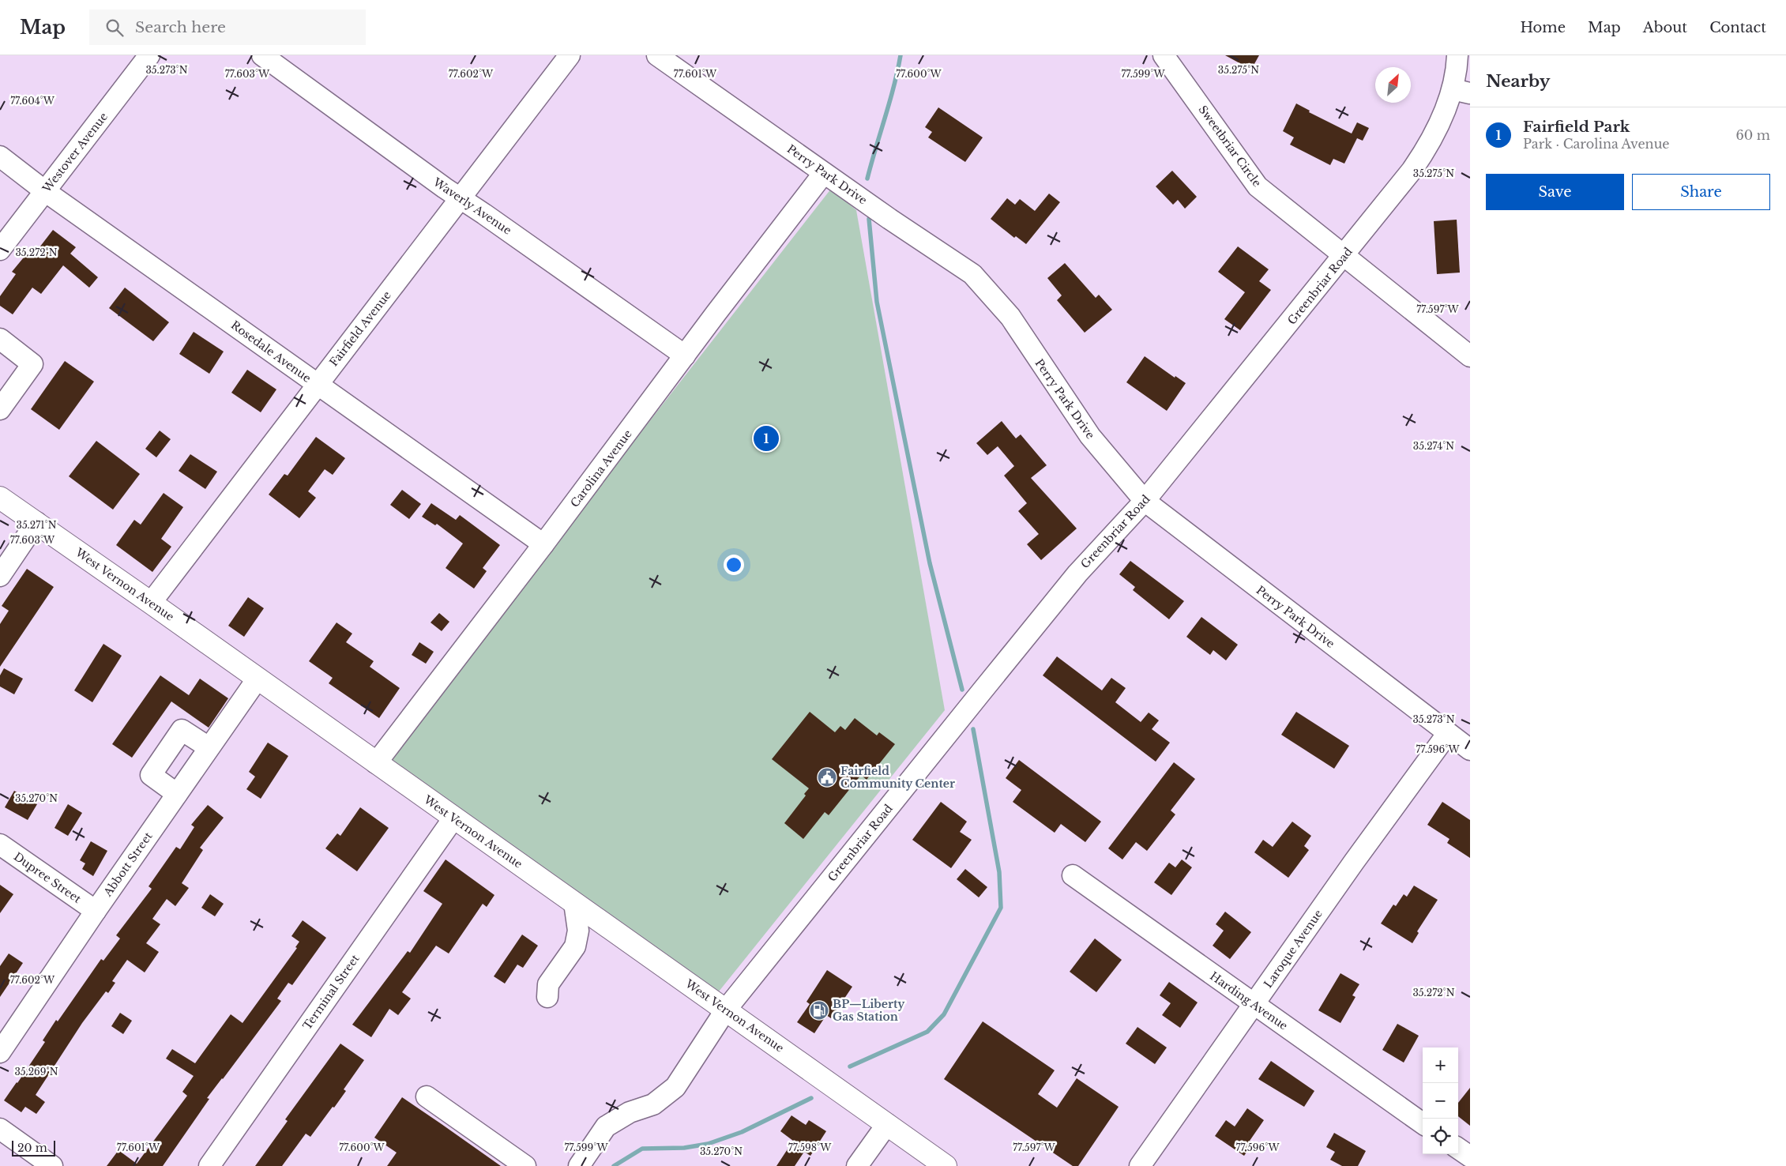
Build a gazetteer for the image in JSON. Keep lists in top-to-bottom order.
{
  "streets": {
    "main road": ["West Vernon Avenue"],
    "street": [
      "Sweetbriar Circle",
      "Westover Avenue",
      "Perry Park Drive",
      "Waverly Avenue",
      "Greenbriar Road",
      "Fairfield Avenue",
      "Rosedale Avenue",
      "Carolina Avenue",
      "Abbott Street",
      "Dupree Street",
      "Laroque Avenue",
      "Terminal Street",
      "Harding Avenue"
    ]
  },
  "crossings": [
    ["Sweetbriar Circle", "Greenbriar Road"],
    ["Westover Avenue", "Rosedale Avenue"],
    ["Perry Park Drive", "Greenbriar Road"],
    ["Perry Park Drive", "Carolina Avenue"],
    ["Perry Park Drive", "Laroque Avenue"],
    ["Waverly Avenue", "Fairfield Avenue"],
    ["Waverly Avenue", "Carolina Avenue"],
    ["Greenbriar Road", "West Vernon Avenue"],
    ["Fairfield Avenue", "Rosedale Avenue"],
    ["Fairfield Avenue", "West Vernon Avenue"],
    ["Rosedale Avenue", "Carolina Avenue"],
    ["Carolina Avenue", "West Vernon Avenue"],
    ["West Vernon Avenue", "Abbott Street"],
    ["West Vernon Avenue", "Terminal Street"],
    ["Abbott Street", "Dupree Street"],
    ["Laroque Avenue", "Harding Avenue"]
  ],
  "places": {
    "public building": ["Fairfield Community Center"],
    "fuel station": ["BP—Liberty Gas Station"]
  },
  "scale_bar": "20 m",
  "north": "top right",
  "page": {
    "header": "Map",
    "search": "Search here",
    "nav": [
      "Home",
      "Map",
      "About",
      "Contact"
    ],
    "heading": "Nearby",
    "list": [
      {
        "mark": "1",
        "name": "Fairfield Park",
        "note": "Park · Carolina Avenue",
        "value": "60 m"
      }
    ],
    "buttons": ["Save", "Share"],
    "pins": "1",
    "map_buttons": ["+", "−"],
    "scale": "20 m"
  },
  "coordinates": [
    "35.273°N",
    "35.275°N",
    "77.603°W",
    "77.602°W",
    "77.601°W",
    "77.600°W",
    "77.599°W",
    "77.604°W",
    "35.272°N",
    "77.597°W",
    "35.274°N",
    "35.271°N",
    "77.596°W",
    "35.270°N",
    "35.269°N",
    "77.598°W"
  ]
}
